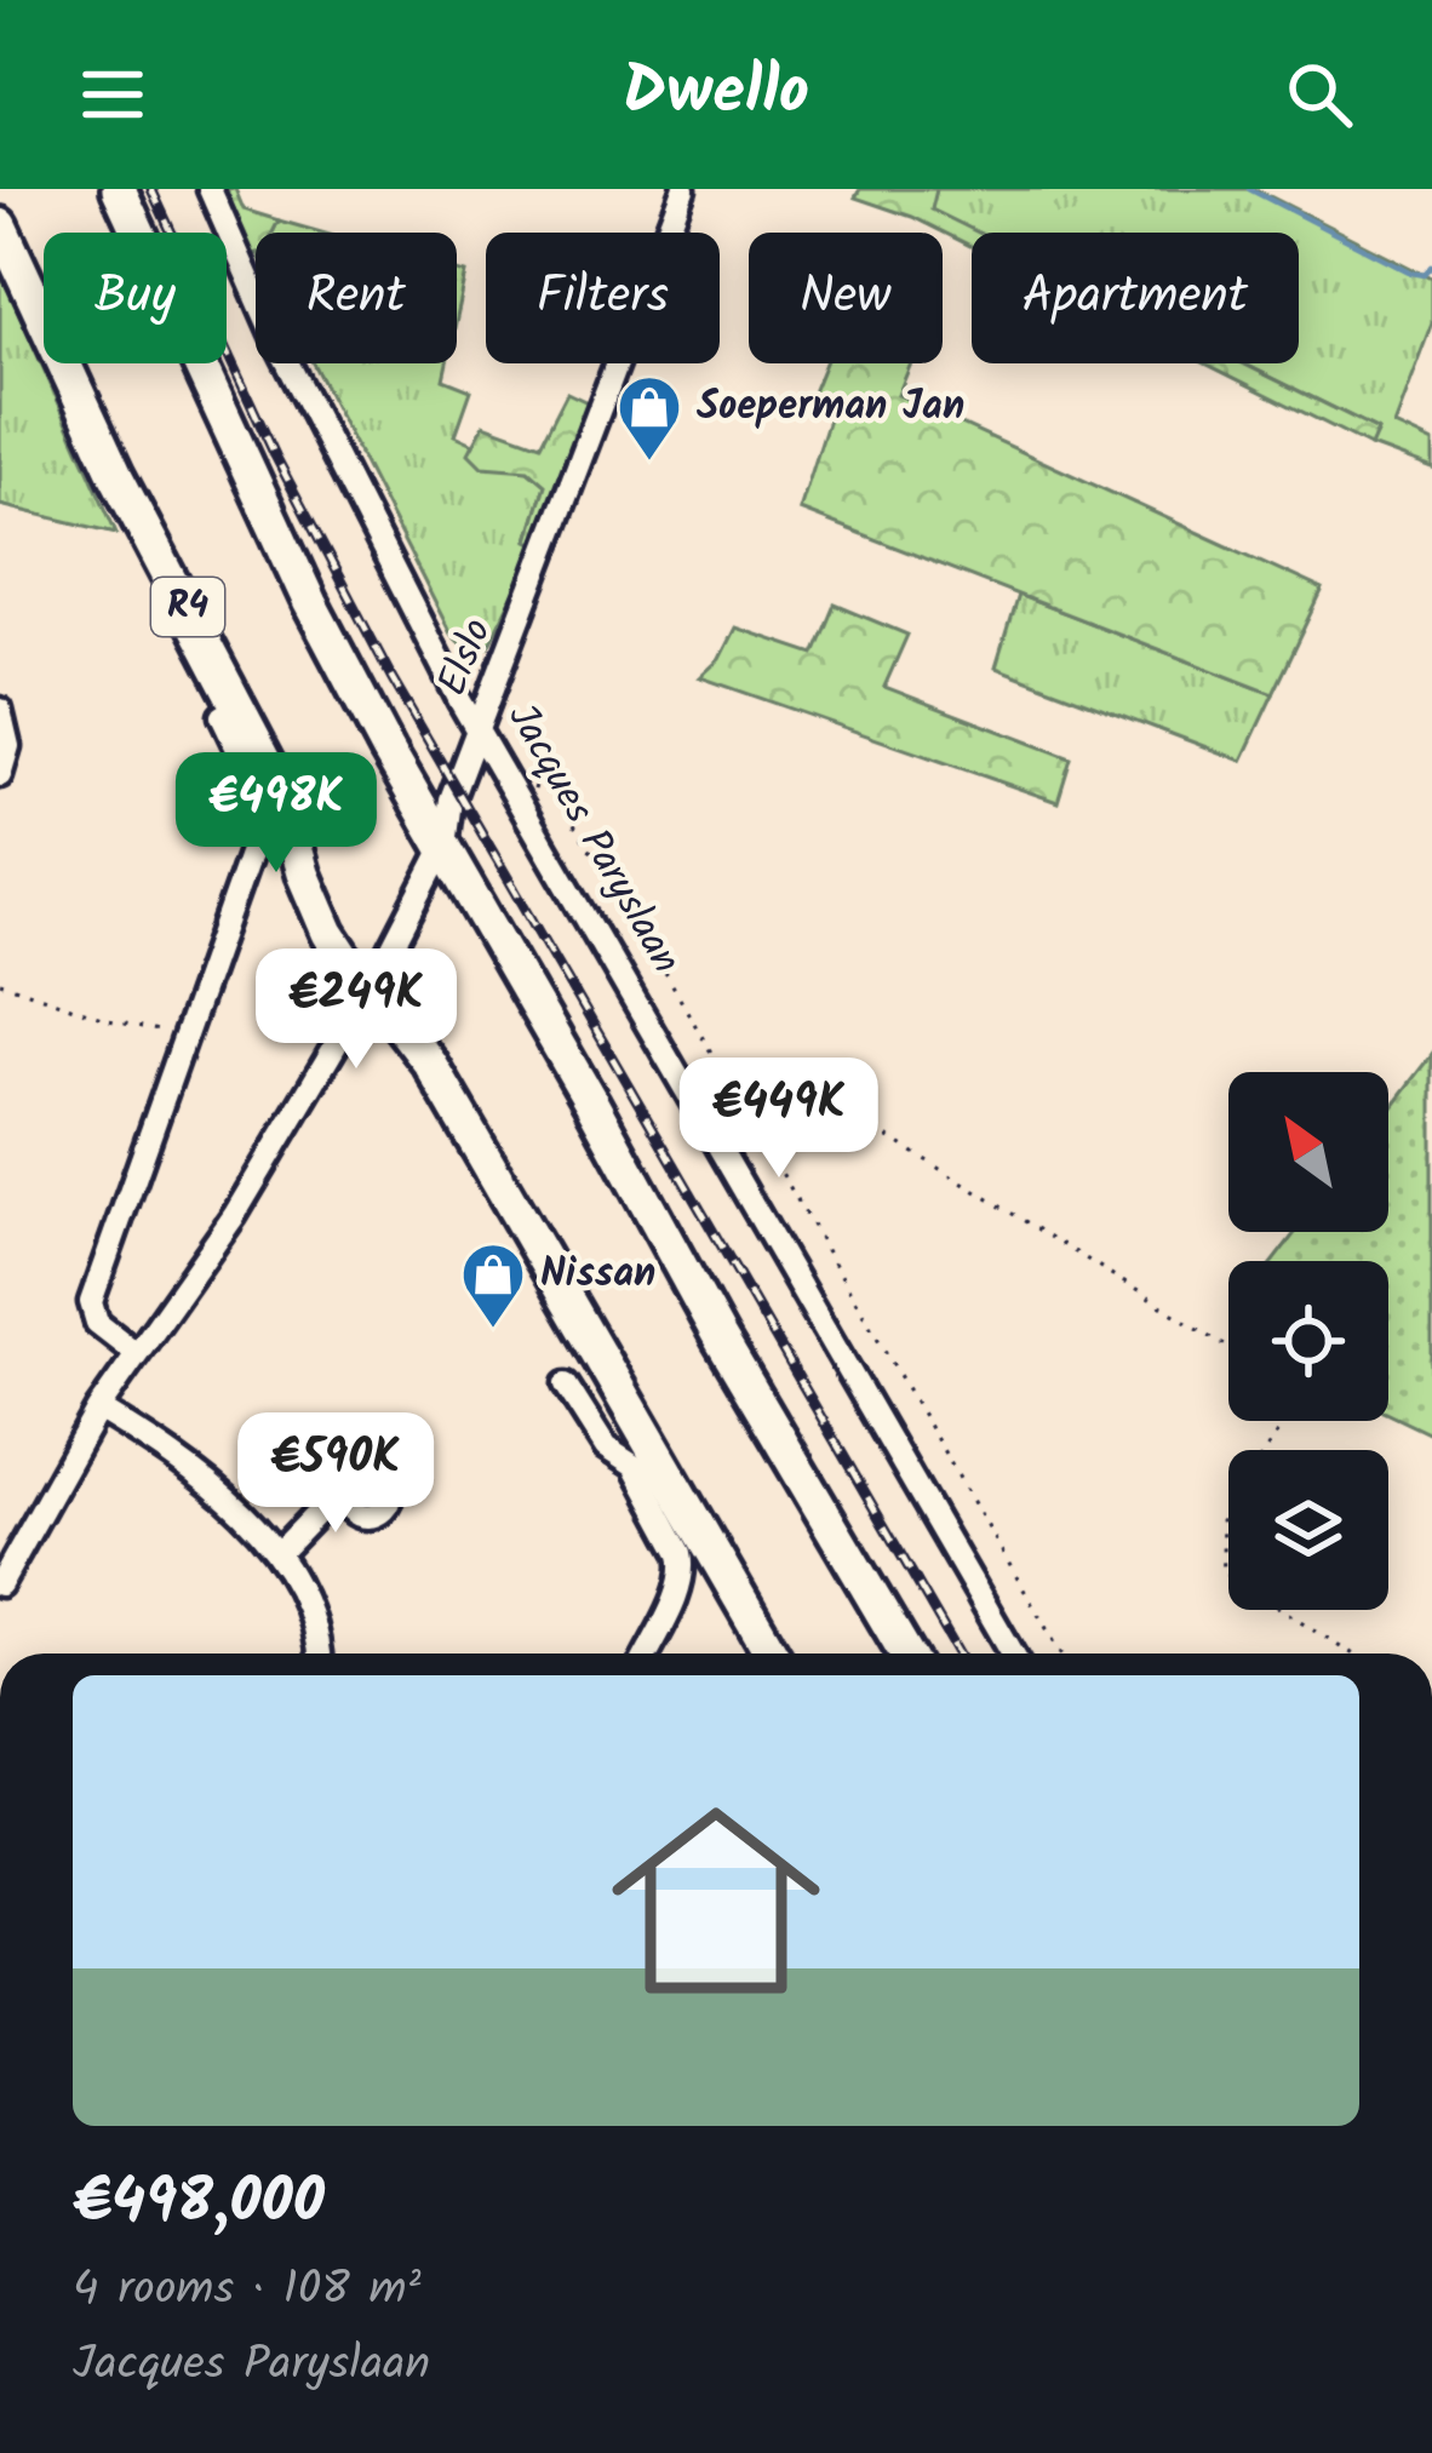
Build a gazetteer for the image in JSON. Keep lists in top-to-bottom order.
{
  "streets": {
    "highway": ["R4"],
    "street": ["Elslo", "Jacques Paryslaan"]
  },
  "crossings": [
    ["R4", "Elslo"],
    ["Elslo", "Jacques Paryslaan"]
  ],
  "places": {
    "shop": ["Soeperman Jan", "Nissan"]
  },
  "north": "top left",
  "page": {
    "header": "Dwello",
    "chip": [
      "Buy",
      "Rent",
      "Filters",
      "New",
      "Apartment"
    ],
    "price": [
      "€498K",
      "€249K",
      "€449K",
      "€590K"
    ],
    "list": [
      {
        "name": "€498,000",
        "note": "4 rooms · 108 m² · Jacques Paryslaan"
      }
    ]
  }
}
